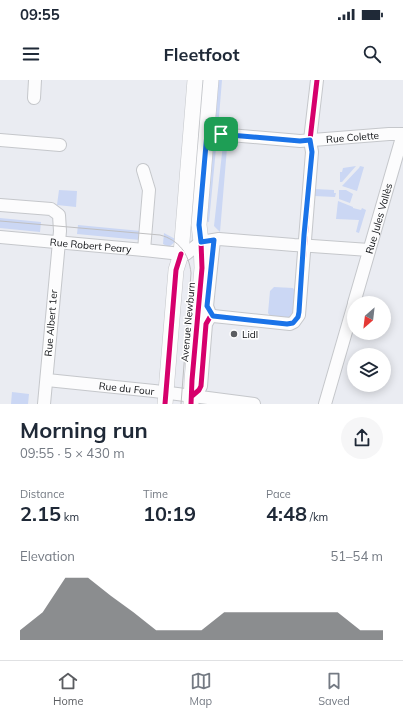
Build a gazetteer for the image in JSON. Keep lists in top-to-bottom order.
{
  "streets": {
    "main road": ["Avenue Newburn"],
    "street": [
      "Rue Colette",
      "Rue Jules Vallès",
      "Rue Robert Peary",
      "Rue Albert 1er",
      "Rue du Four"
    ]
  },
  "crossings": [
    ["Rue Colette", "Rue Jules Vallès"],
    ["Rue Colette", "Avenue Newburn"],
    ["Rue Robert Peary", "Avenue Newburn"],
    ["Rue Robert Peary", "Rue Albert 1er"],
    ["Avenue Newburn", "Rue du Four"],
    ["Rue Albert 1er", "Rue du Four"]
  ],
  "places": ["Lidl"],
  "north": "bottom left",
  "page": {
    "status": "09:55",
    "header": "Fleetfoot",
    "heading": ["Morning run", "09:55 · 5 × 430 m"],
    "stats": [
      ["Distance", "2.15 km"],
      ["Time", "10:19"],
      ["Pace", "4:48 /km"]
    ],
    "chart": ["Elevation", "51–54 m"],
    "tabs": ["Home", "Map", "Saved"]
  }
}
